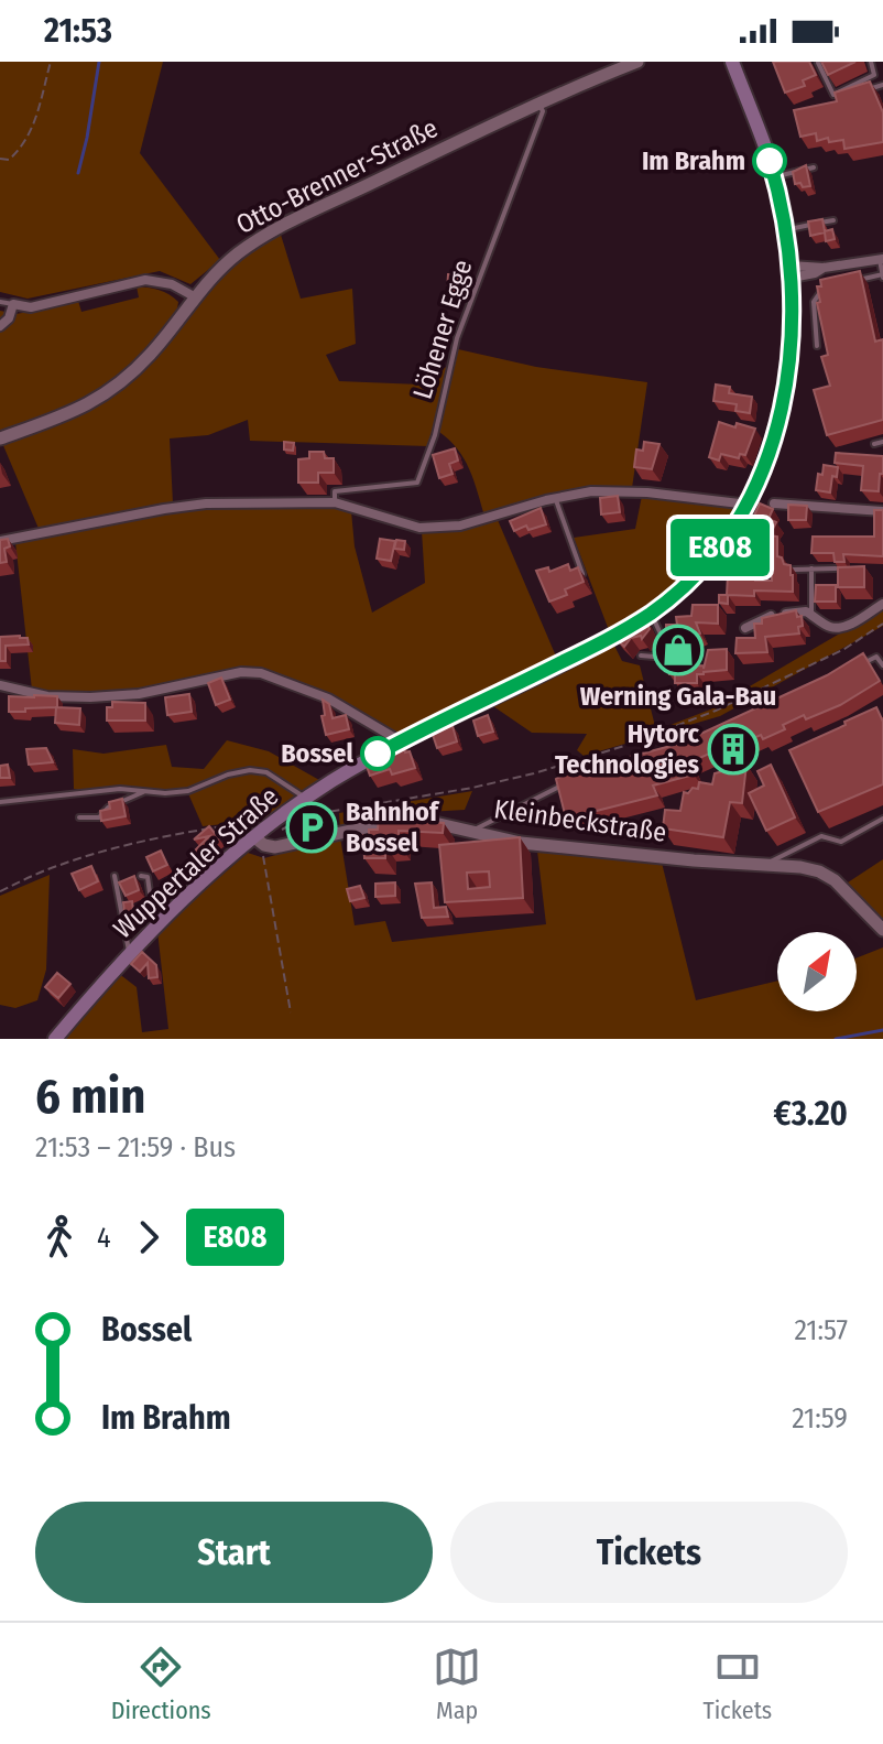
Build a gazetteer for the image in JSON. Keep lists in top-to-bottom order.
{
  "streets": {
    "main road": ["Wuppertaler Straße"],
    "street": ["Otto-Brenner-Straße", "Löhener Egge", "Kleinbeckstraße"]
  },
  "crossings": [
    ["Otto-Brenner-Straße", "Löhener Egge"],
    ["Löhener Egge", "Wuppertaler Straße"],
    ["Kleinbeckstraße", "Wuppertaler Straße"]
  ],
  "places": {
    "other": ["Im Brahm", "Bossel"],
    "shop": ["Werning Gala-Bau"],
    "building": ["Hytorc Technologies"],
    "parking": ["Bahnhof Bossel"]
  },
  "lines": ["bus line E808"],
  "north": "top right",
  "page": {
    "status": "21:53",
    "on_map": "E808",
    "heading": ["6 min", "21:53 – 21:59 · Bus", "€3.20"],
    "legs": ["4", "E808"],
    "list": [
      {
        "name": "Bossel",
        "value": "21:57"
      },
      {
        "name": "Im Brahm",
        "value": "21:59"
      }
    ],
    "buttons": ["Start", "Tickets"],
    "tabs": ["Directions", "Map", "Tickets"]
  }
}
